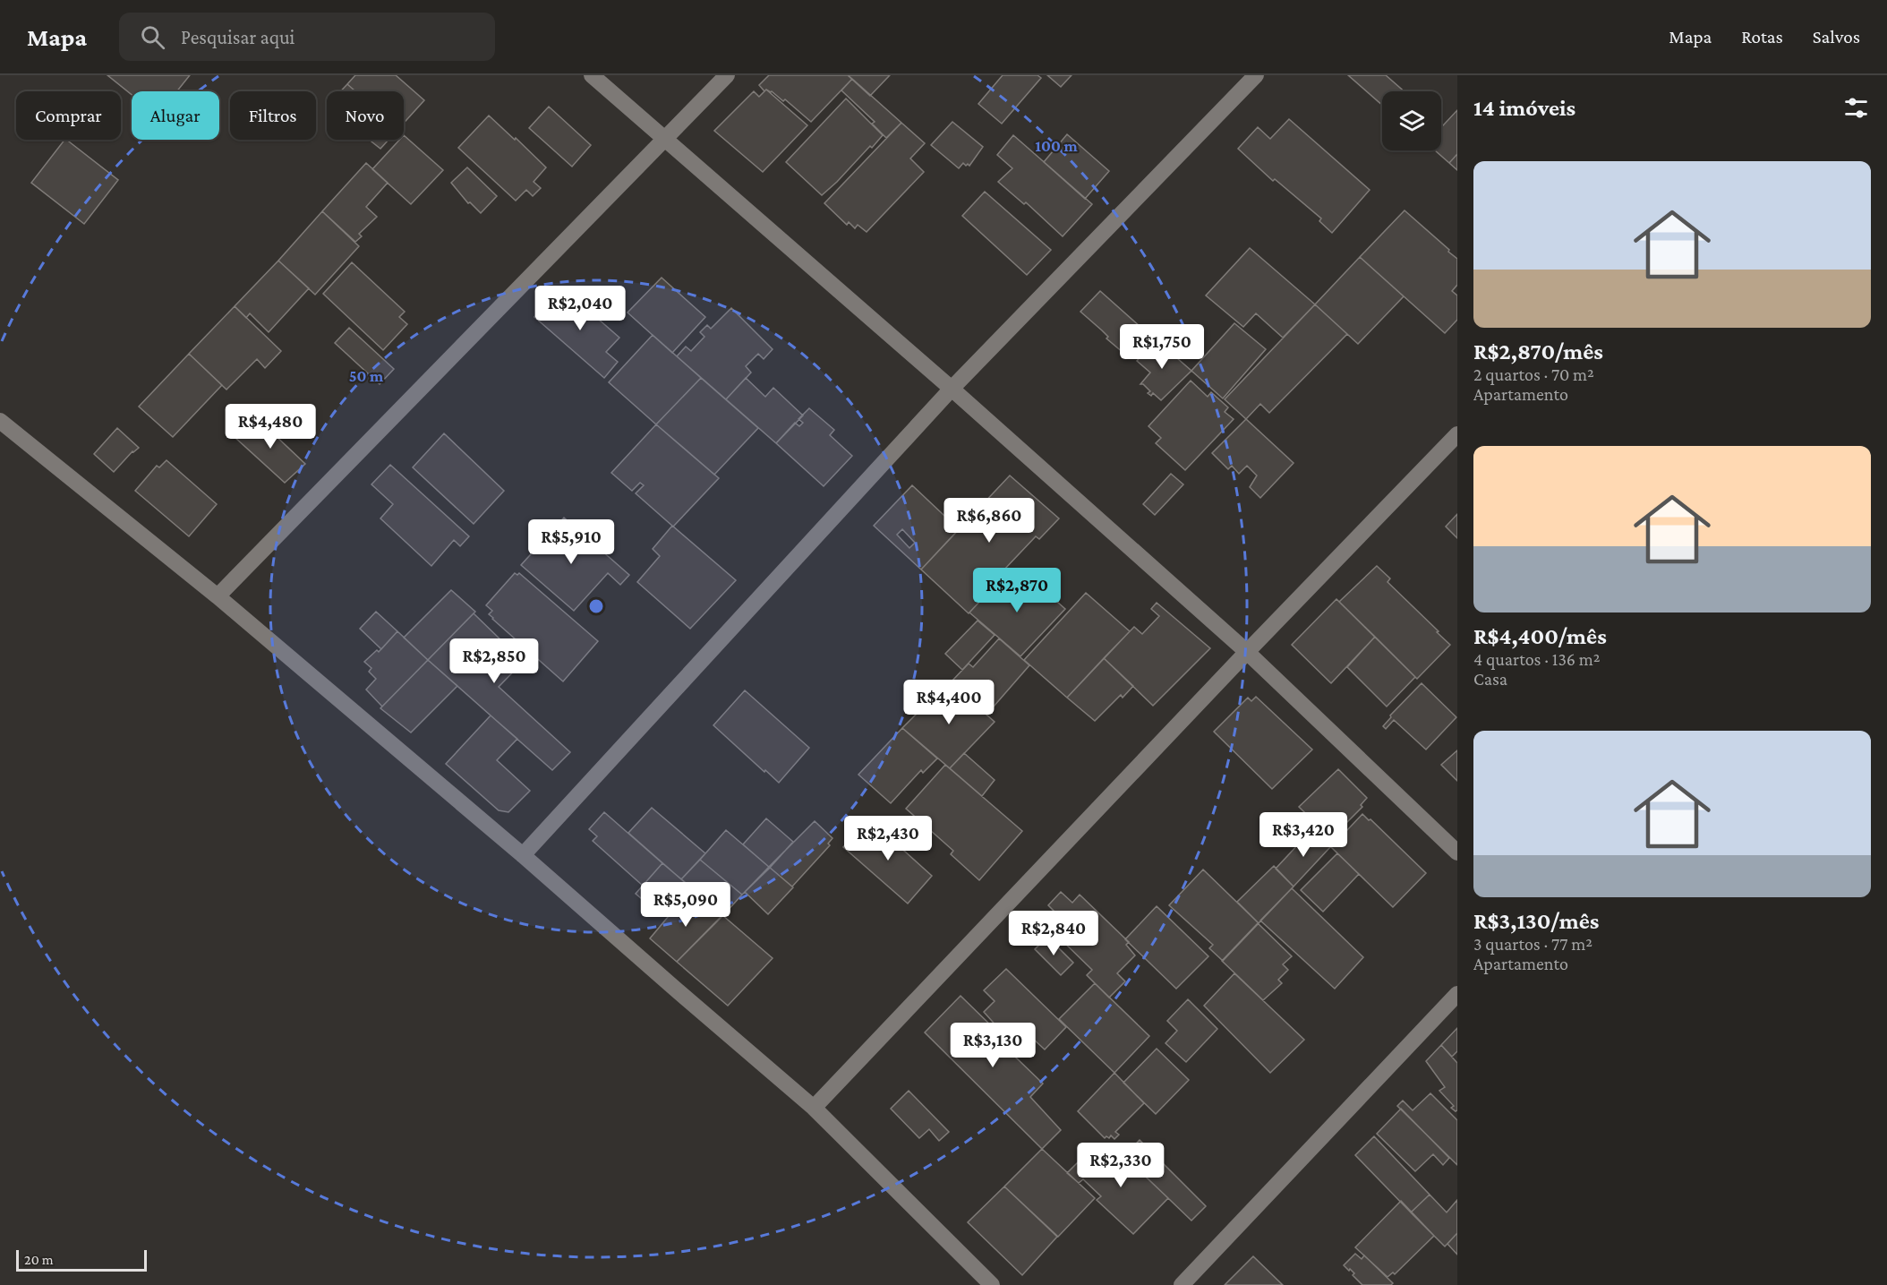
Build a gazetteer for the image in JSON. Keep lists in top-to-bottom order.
{
  "scale_bar": "20 m",
  "page": {
    "header": "Mapa",
    "search": "Pesquisar aqui",
    "nav": ["Mapa", "Rotas", "Salvos"],
    "heading": "14 imóveis",
    "chip": [
      "Comprar",
      "Alugar",
      "Filtros",
      "Novo"
    ],
    "list": [
      {
        "name": "R$2,870/mês",
        "note": "2 quartos · 70 m² · Apartamento"
      },
      {
        "name": "R$4,400/mês",
        "note": "4 quartos · 136 m² · Casa"
      },
      {
        "name": "R$3,130/mês",
        "note": "3 quartos · 77 m² · Apartamento"
      }
    ],
    "price": [
      "R$2,040",
      "R$1,750",
      "R$4,480",
      "R$6,860",
      "R$5,910",
      "R$2,870",
      "R$2,850",
      "R$4,400",
      "R$3,420",
      "R$2,430",
      "R$5,090",
      "R$2,840",
      "R$3,130",
      "R$2,330"
    ],
    "scale": "20 m"
  },
  "rings": ["100 m", "50 m"]
}
